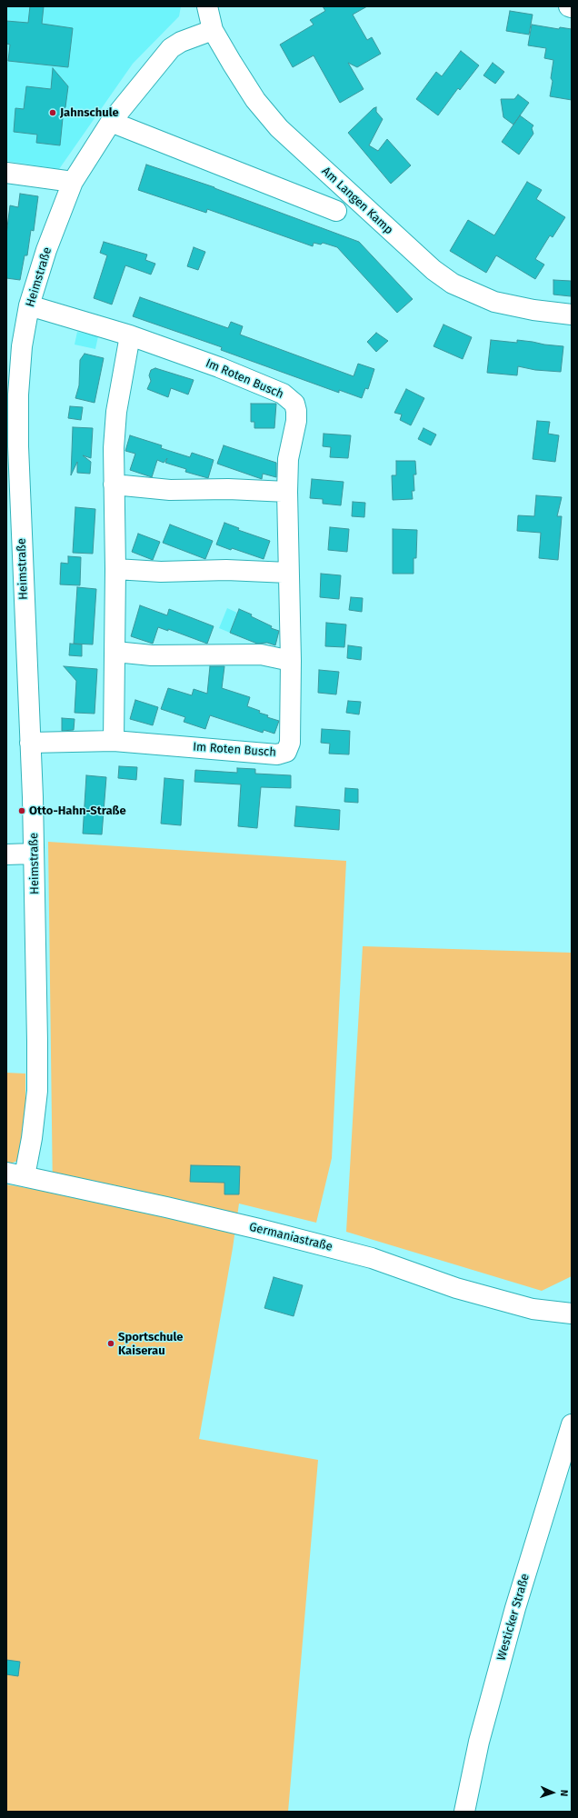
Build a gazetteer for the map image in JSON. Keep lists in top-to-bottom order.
{
  "streets": {
    "street": [
      "Am Langen Kamp",
      "Heimstraße",
      "Im Roten Busch",
      "Germaniastraße",
      "Westicker Straße"
    ]
  },
  "crossings": [
    ["Am Langen Kamp", "Heimstraße"],
    ["Heimstraße", "Im Roten Busch"],
    ["Heimstraße", "Germaniastraße"]
  ],
  "places": ["Jahnschule", "Otto-Hahn-Straße", "Sportschule Kaiserau"],
  "north": "right"
}
